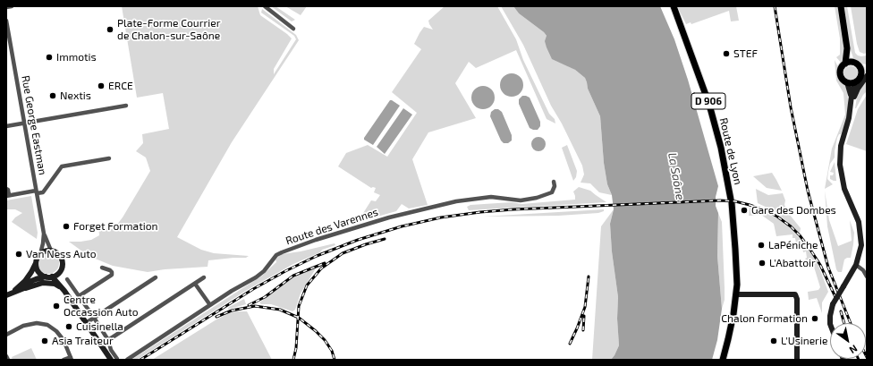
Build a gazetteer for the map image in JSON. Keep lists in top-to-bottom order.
{
  "streets": {
    "main road": ["D 906", "Route de Lyon"],
    "street": ["Rue George Eastman", "Route des Varennes"]
  },
  "crossings": [
    ["D 906", "Route de Lyon"]
  ],
  "water": ["La Saône"],
  "places": [
    "Plate-Forme Courrier de Chalon-sur-Saône",
    "STEF",
    "Immotis",
    "ERCE",
    "Nextis",
    "Gare des Dombes",
    "Forget Formation",
    "LaPéniche",
    "Van Ness Auto",
    "L'Abattoir",
    "Centre Occassion Auto",
    "Chalon Formation",
    "Cuisinella",
    "Asia Traiteur",
    "L'Usinerie"
  ],
  "north": "bottom right"
}
